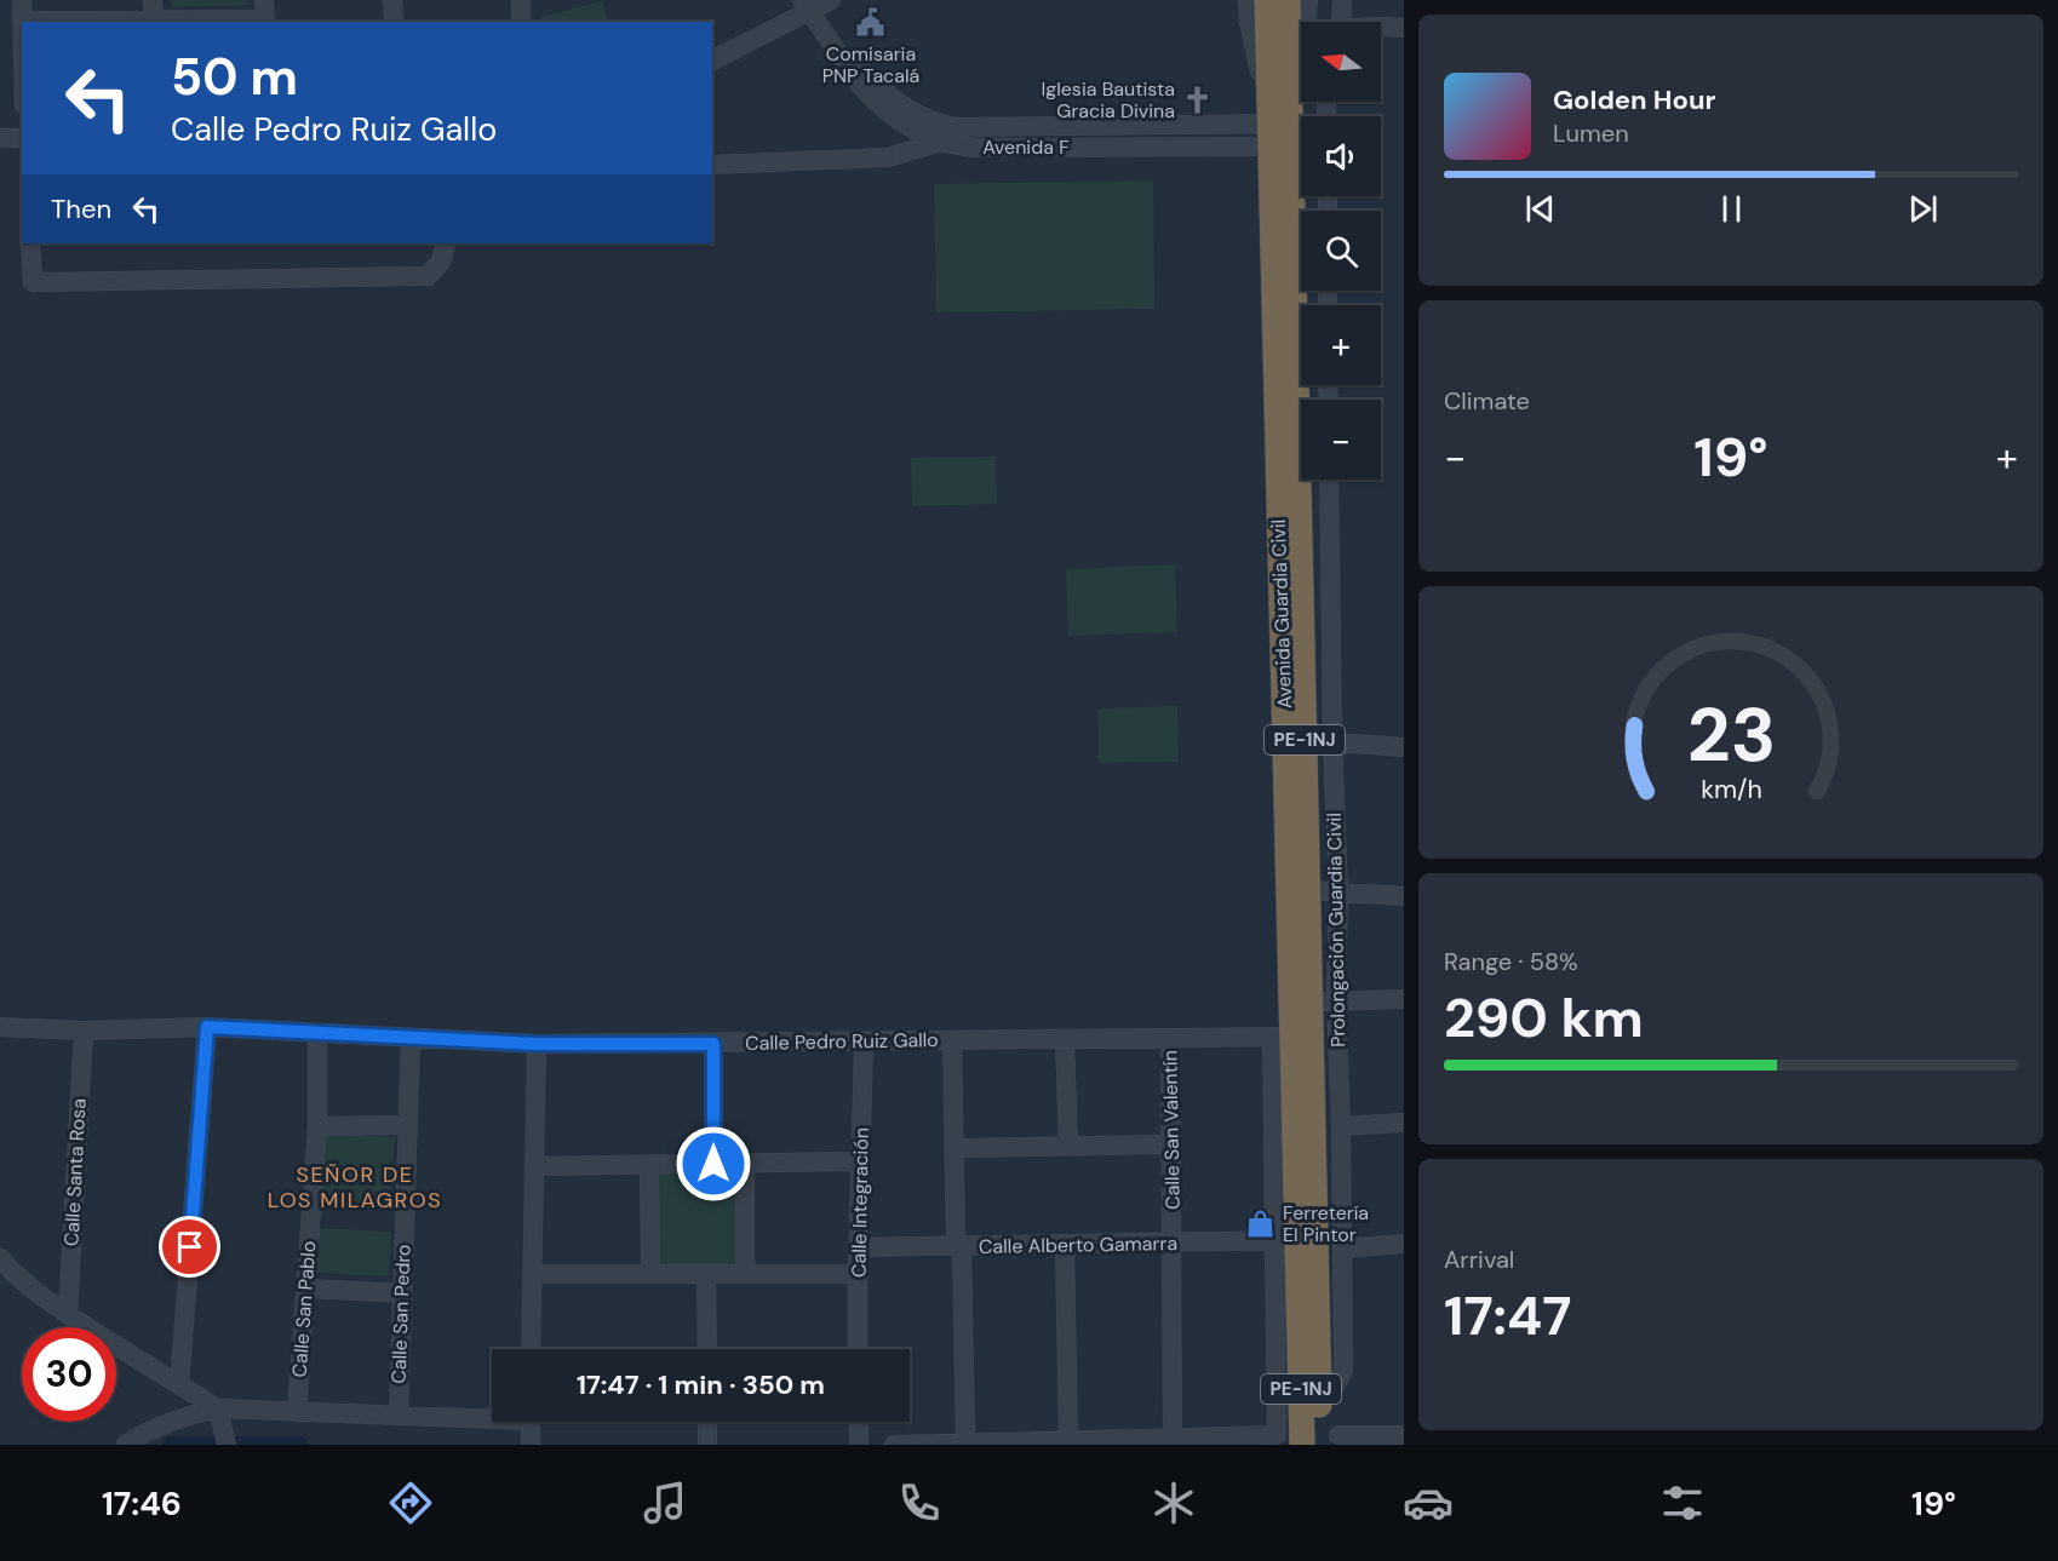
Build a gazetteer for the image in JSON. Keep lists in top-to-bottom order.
{
  "streets": {
    "highway": ["Avenida Guardia Civil", "PE-1NJ"],
    "street": [
      "Avenida F",
      "Prolongación Guardia Civil",
      "Calle Pedro Ruiz Gallo",
      "Calle San Valentín",
      "Calle Santa Rosa",
      "Calle Integración",
      "Calle Alberto Gamarra",
      "Calle San Pablo",
      "Calle San Pedro"
    ]
  },
  "crossings": [
    ["Avenida F", "Avenida Guardia Civil"],
    ["Avenida Guardia Civil", "Calle Pedro Ruiz Gallo"],
    ["Avenida Guardia Civil", "Calle Alberto Gamarra"],
    ["Calle Pedro Ruiz Gallo", "Calle San Valentín"],
    ["Calle Pedro Ruiz Gallo", "Calle Santa Rosa"],
    ["Calle Pedro Ruiz Gallo", "Calle Integración"],
    ["Calle Pedro Ruiz Gallo", "Calle San Pablo"],
    ["Calle Pedro Ruiz Gallo", "Calle San Pedro"],
    ["Calle San Valentín", "Calle Alberto Gamarra"],
    ["Calle Integración", "Calle Alberto Gamarra"]
  ],
  "districts": ["SEÑOR DE LOS MILAGROS"],
  "places": {
    "public building": ["Comisaria PNP Tacalá"],
    "church": ["Iglesia Bautista Gracia Divina"],
    "shop": ["Ferretería El Pintor"]
  },
  "north": "left",
  "page": {
    "map_buttons": ["+", "−"],
    "turn": ["50 m", "Calle Pedro Ruiz Gallo"],
    "song": ["Golden Hour", "Lumen"],
    "then": "Then",
    "tile": [
      "Climate",
      ["Range · 58%", "290 km"],
      ["Arrival", "17:47"]
    ],
    "heat": ["−", "19°", "+"],
    "limit": "30",
    "trip": "17:47 · 1 min · 350 m",
    "tabs": ["17:46", "19°"],
    "gauge": ["23", "km/h"]
  }
}
